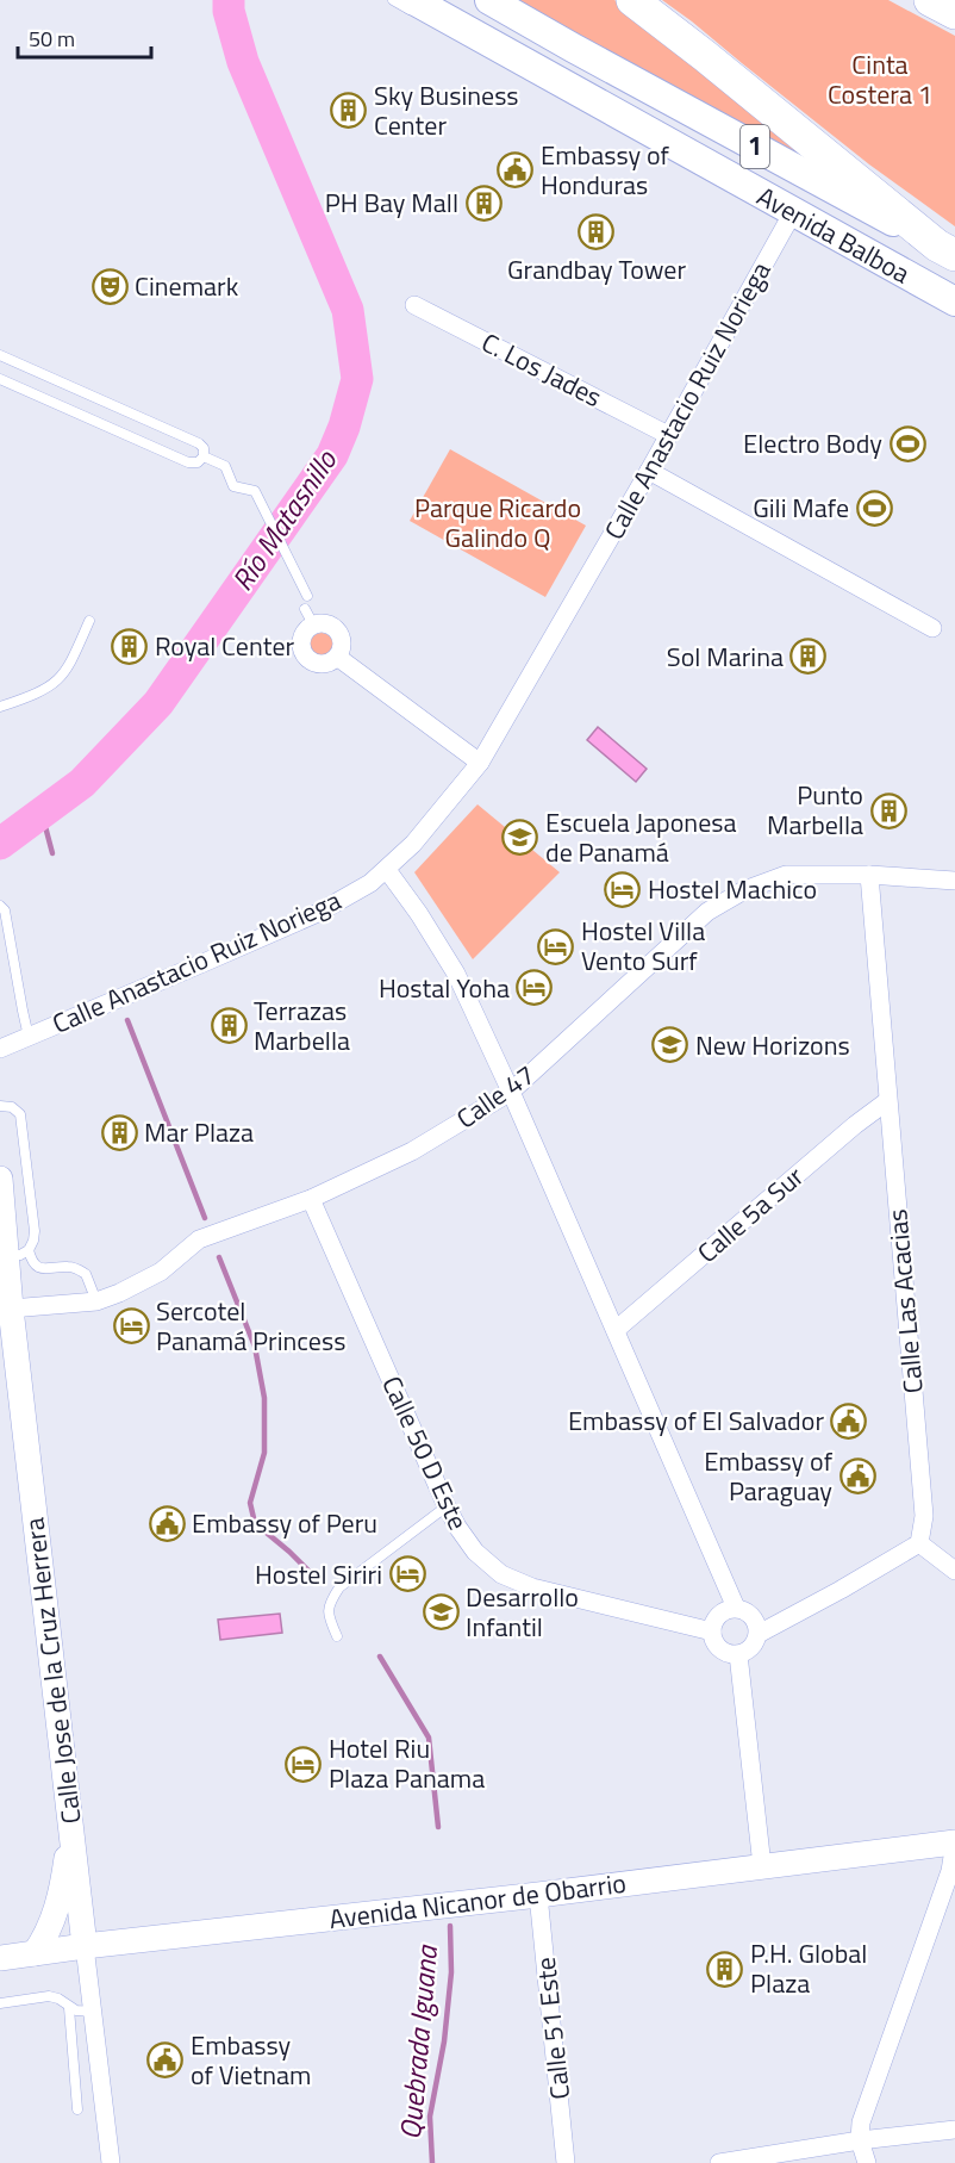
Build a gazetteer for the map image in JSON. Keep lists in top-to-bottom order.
{
  "streets": {
    "highway": ["Avenida Balboa"],
    "main road": ["1", "Calle Jose de la Cruz Herrera", "Avenida Nicanor de Obarrio"],
    "street": [
      "C. Los Jades",
      "Calle Anastacio Ruiz Noriega",
      "Calle 47",
      "Calle 5a Sur",
      "Calle Las Acacias",
      "Calle 50 D Este",
      "Calle 51 Este"
    ]
  },
  "crossings": [
    ["Avenida Balboa", "Calle Anastacio Ruiz Noriega"],
    ["C. Los Jades", "Calle Anastacio Ruiz Noriega"],
    ["Calle 47", "Calle Las Acacias"],
    ["Calle 47", "Calle 50 D Este"],
    ["Calle 47", "Calle Jose de la Cruz Herrera"],
    ["Calle 5a Sur", "Calle Las Acacias"],
    ["Calle Jose de la Cruz Herrera", "Avenida Nicanor de Obarrio"],
    ["Avenida Nicanor de Obarrio", "Calle 51 Este"]
  ],
  "water": ["Río Matasnillo", "Quebrada Iguana"],
  "parks": ["Cinta Costera 1", "Parque Ricardo Galindo Q"],
  "places": {
    "building": [
      "Sky Business Center",
      "PH Bay Mall",
      "Grandbay Tower",
      "Royal Center",
      "Sol Marina",
      "Punto Marbella",
      "Terrazas Marbella",
      "Mar Plaza",
      "P.H. Global Plaza"
    ],
    "public building": [
      "Embassy of Honduras",
      "Embassy of El Salvador",
      "Embassy of Paraguay",
      "Embassy of Peru",
      "Embassy of Vietnam"
    ],
    "theatre": ["Cinemark"],
    "sports": ["Electro Body", "Gili Mafe"],
    "school or university": ["Escuela Japonesa de Panamá", "New Horizons", "Desarrollo Infantil"],
    "hotel": [
      "Hostel Machico",
      "Hostel Villa Vento Surf",
      "Hostal Yoha",
      "Sercotel Panamá Princess",
      "Hostel Siriri",
      "Hotel Riu Plaza Panama"
    ]
  },
  "scale_bar": "50 m"
}
